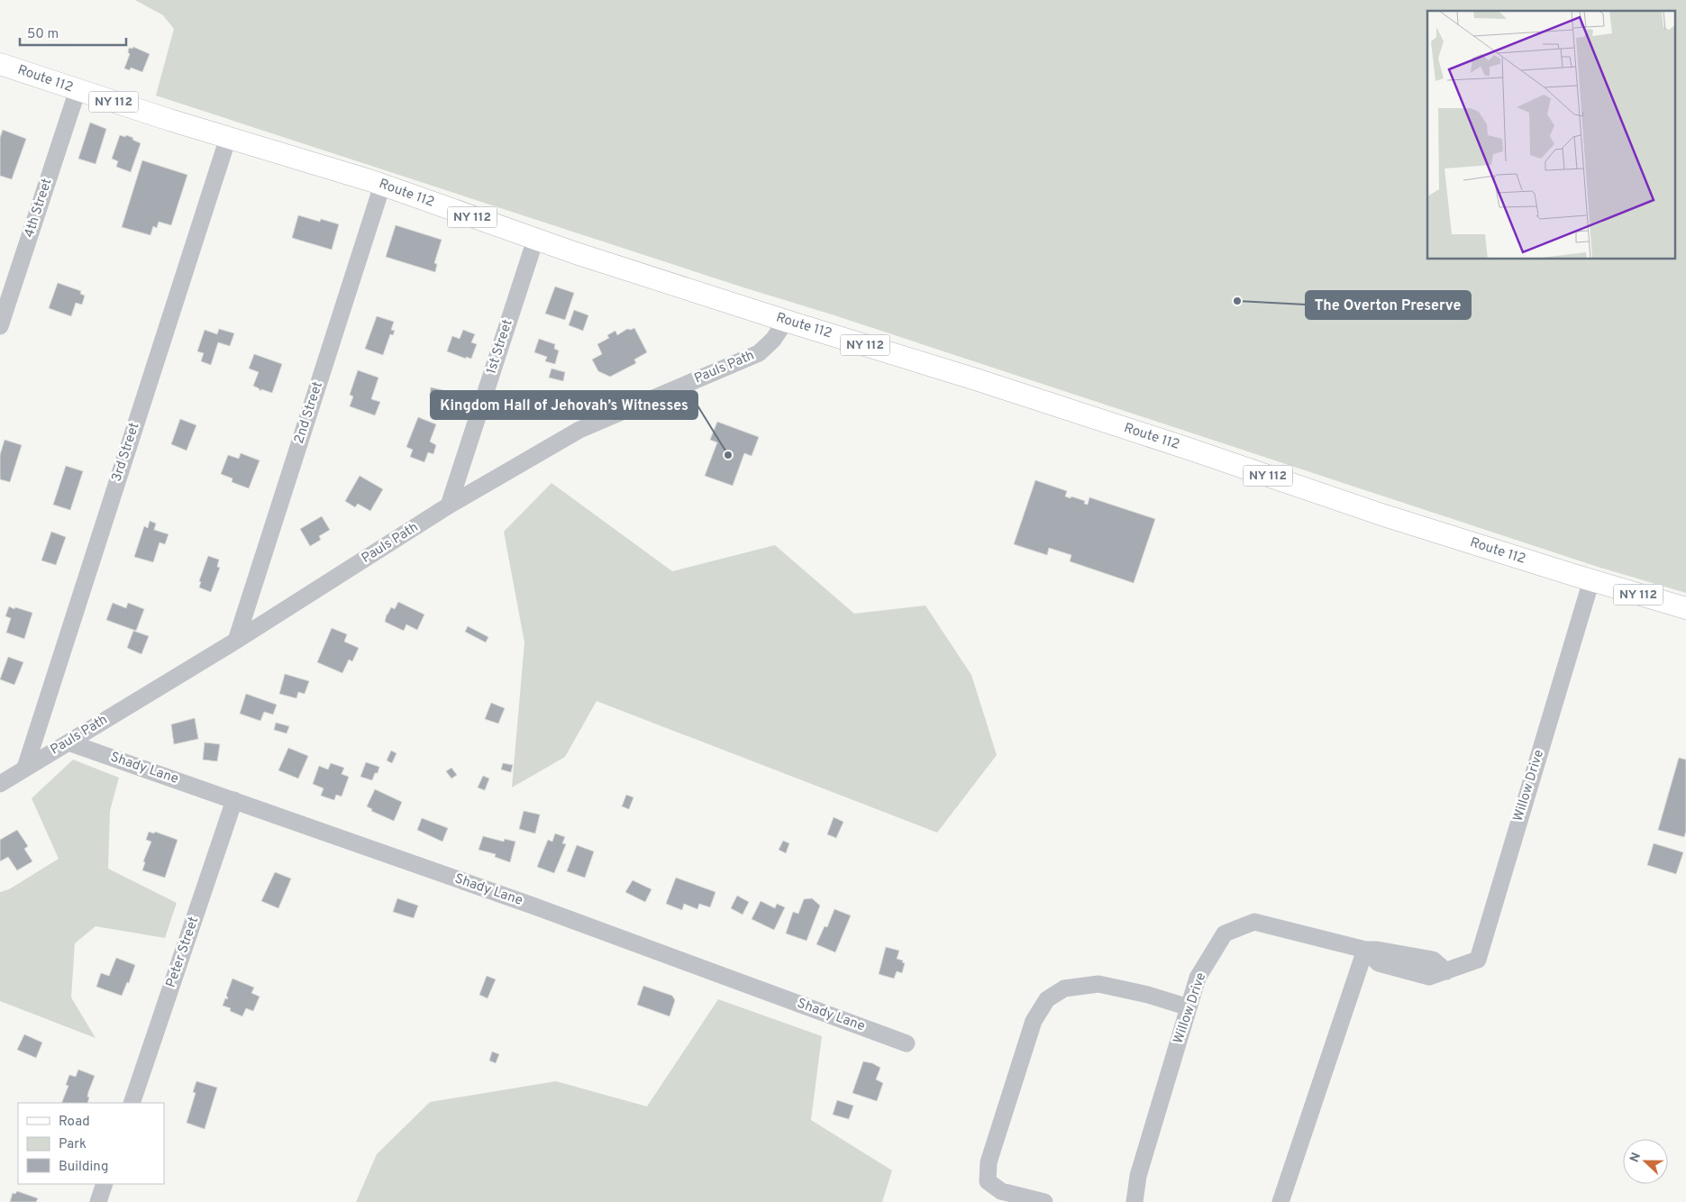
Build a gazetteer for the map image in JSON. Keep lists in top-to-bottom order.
{
  "streets": {
    "main road": ["Route 112", "NY 112"],
    "street": [
      "4th Street",
      "1st Street",
      "Pauls Path",
      "2nd Street",
      "3rd Street",
      "Shady Lane",
      "Willow Drive",
      "Peter Street"
    ]
  },
  "crossings": [
    ["Route 112", "4th Street"],
    ["Route 112", "1st Street"],
    ["Route 112", "Pauls Path"],
    ["Route 112", "2nd Street"],
    ["Route 112", "3rd Street"],
    ["Route 112", "Willow Drive"],
    ["1st Street", "Pauls Path"],
    ["Pauls Path", "2nd Street"],
    ["Pauls Path", "3rd Street"],
    ["Pauls Path", "Shady Lane"],
    ["Shady Lane", "Peter Street"]
  ],
  "places": ["The Overton Preserve", "Kingdom Hall of Jehovah’s Witnesses"],
  "legend": ["Road", "Park", "Building"],
  "scale_bar": "50 m",
  "north": "left"
}
